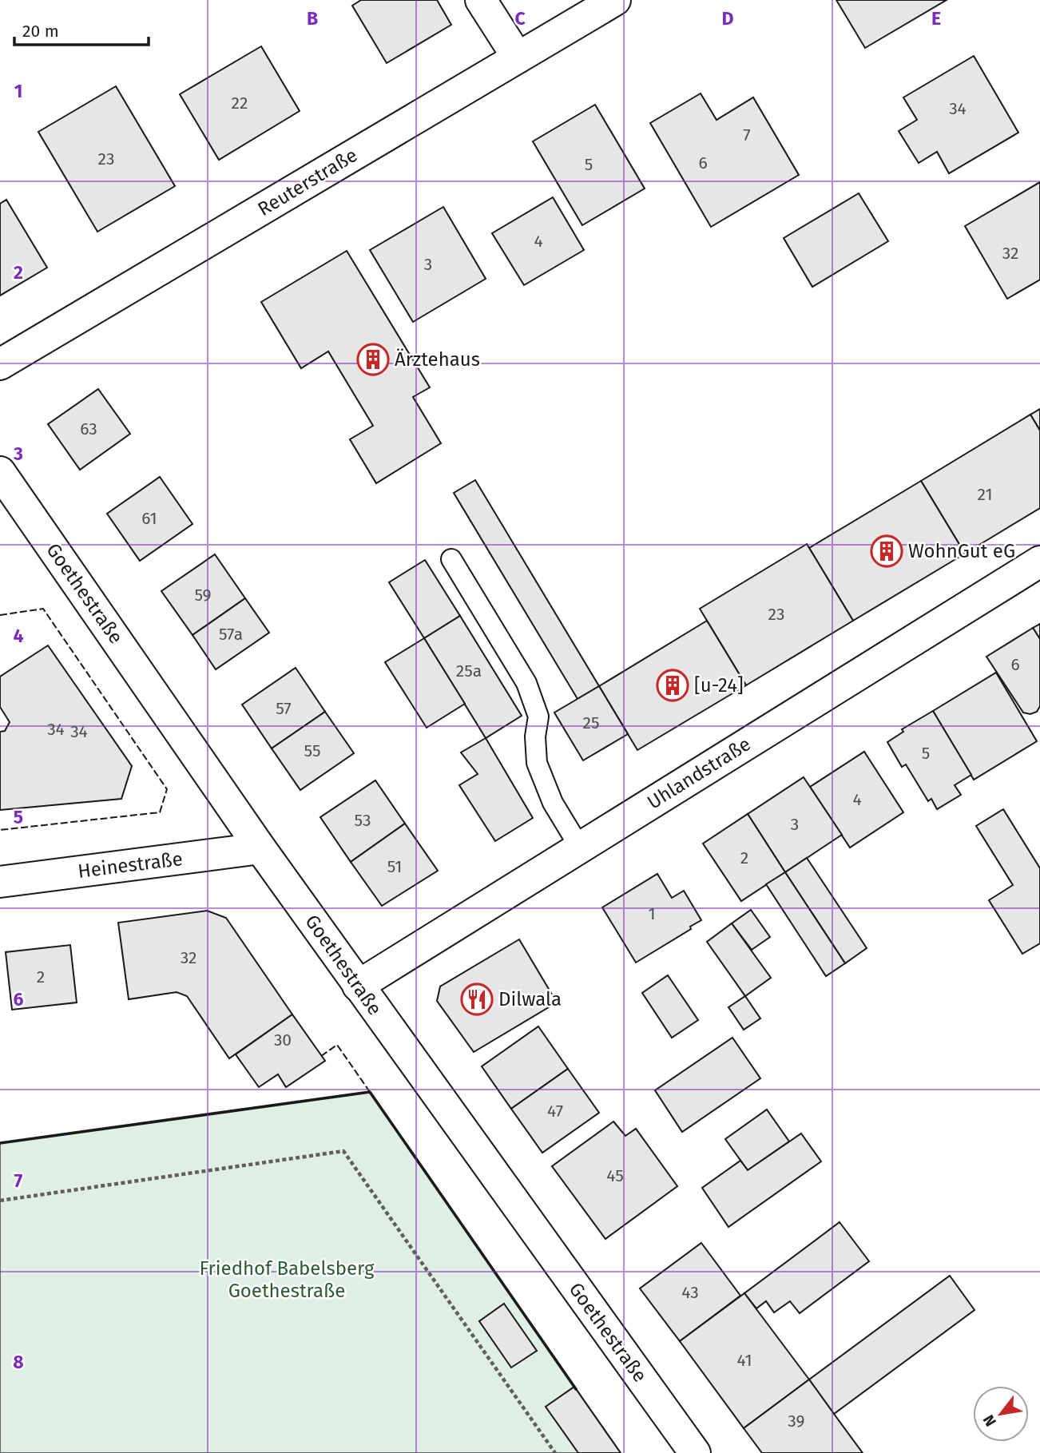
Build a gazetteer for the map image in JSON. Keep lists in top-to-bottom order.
{
  "streets": {
    "street": [
      "Reuterstraße",
      "Goethestraße",
      "Uhlandstraße",
      "Heinestraße"
    ]
  },
  "crossings": [
    ["Goethestraße", "Uhlandstraße"],
    ["Goethestraße", "Heinestraße"]
  ],
  "parks": ["Friedhof Babelsberg Goethestraße"],
  "places": {
    "building": ["Ärztehaus", "WohnGut eG", "[u-24]"],
    "restaurant": ["Dilwala"]
  },
  "house_numbers": [
    "22",
    "34",
    "7",
    "23",
    "6",
    "5",
    "4",
    "32",
    "3",
    "63",
    "21",
    "61",
    "59",
    "23",
    "57a",
    "6",
    "25a",
    "57",
    "25",
    "34",
    "34",
    "55",
    "5",
    "4",
    "53",
    "3",
    "2",
    "51",
    "1",
    "32",
    "2",
    "30",
    "47",
    "45",
    "43",
    "41",
    "39"
  ],
  "scale_bar": "20 m",
  "north": "bottom left",
  "grid": {
    "columns": [
      "B",
      "C",
      "D",
      "E"
    ],
    "rows": [
      "1",
      "2",
      "3",
      "4",
      "5",
      "6",
      "7",
      "8"
    ]
  }
}
